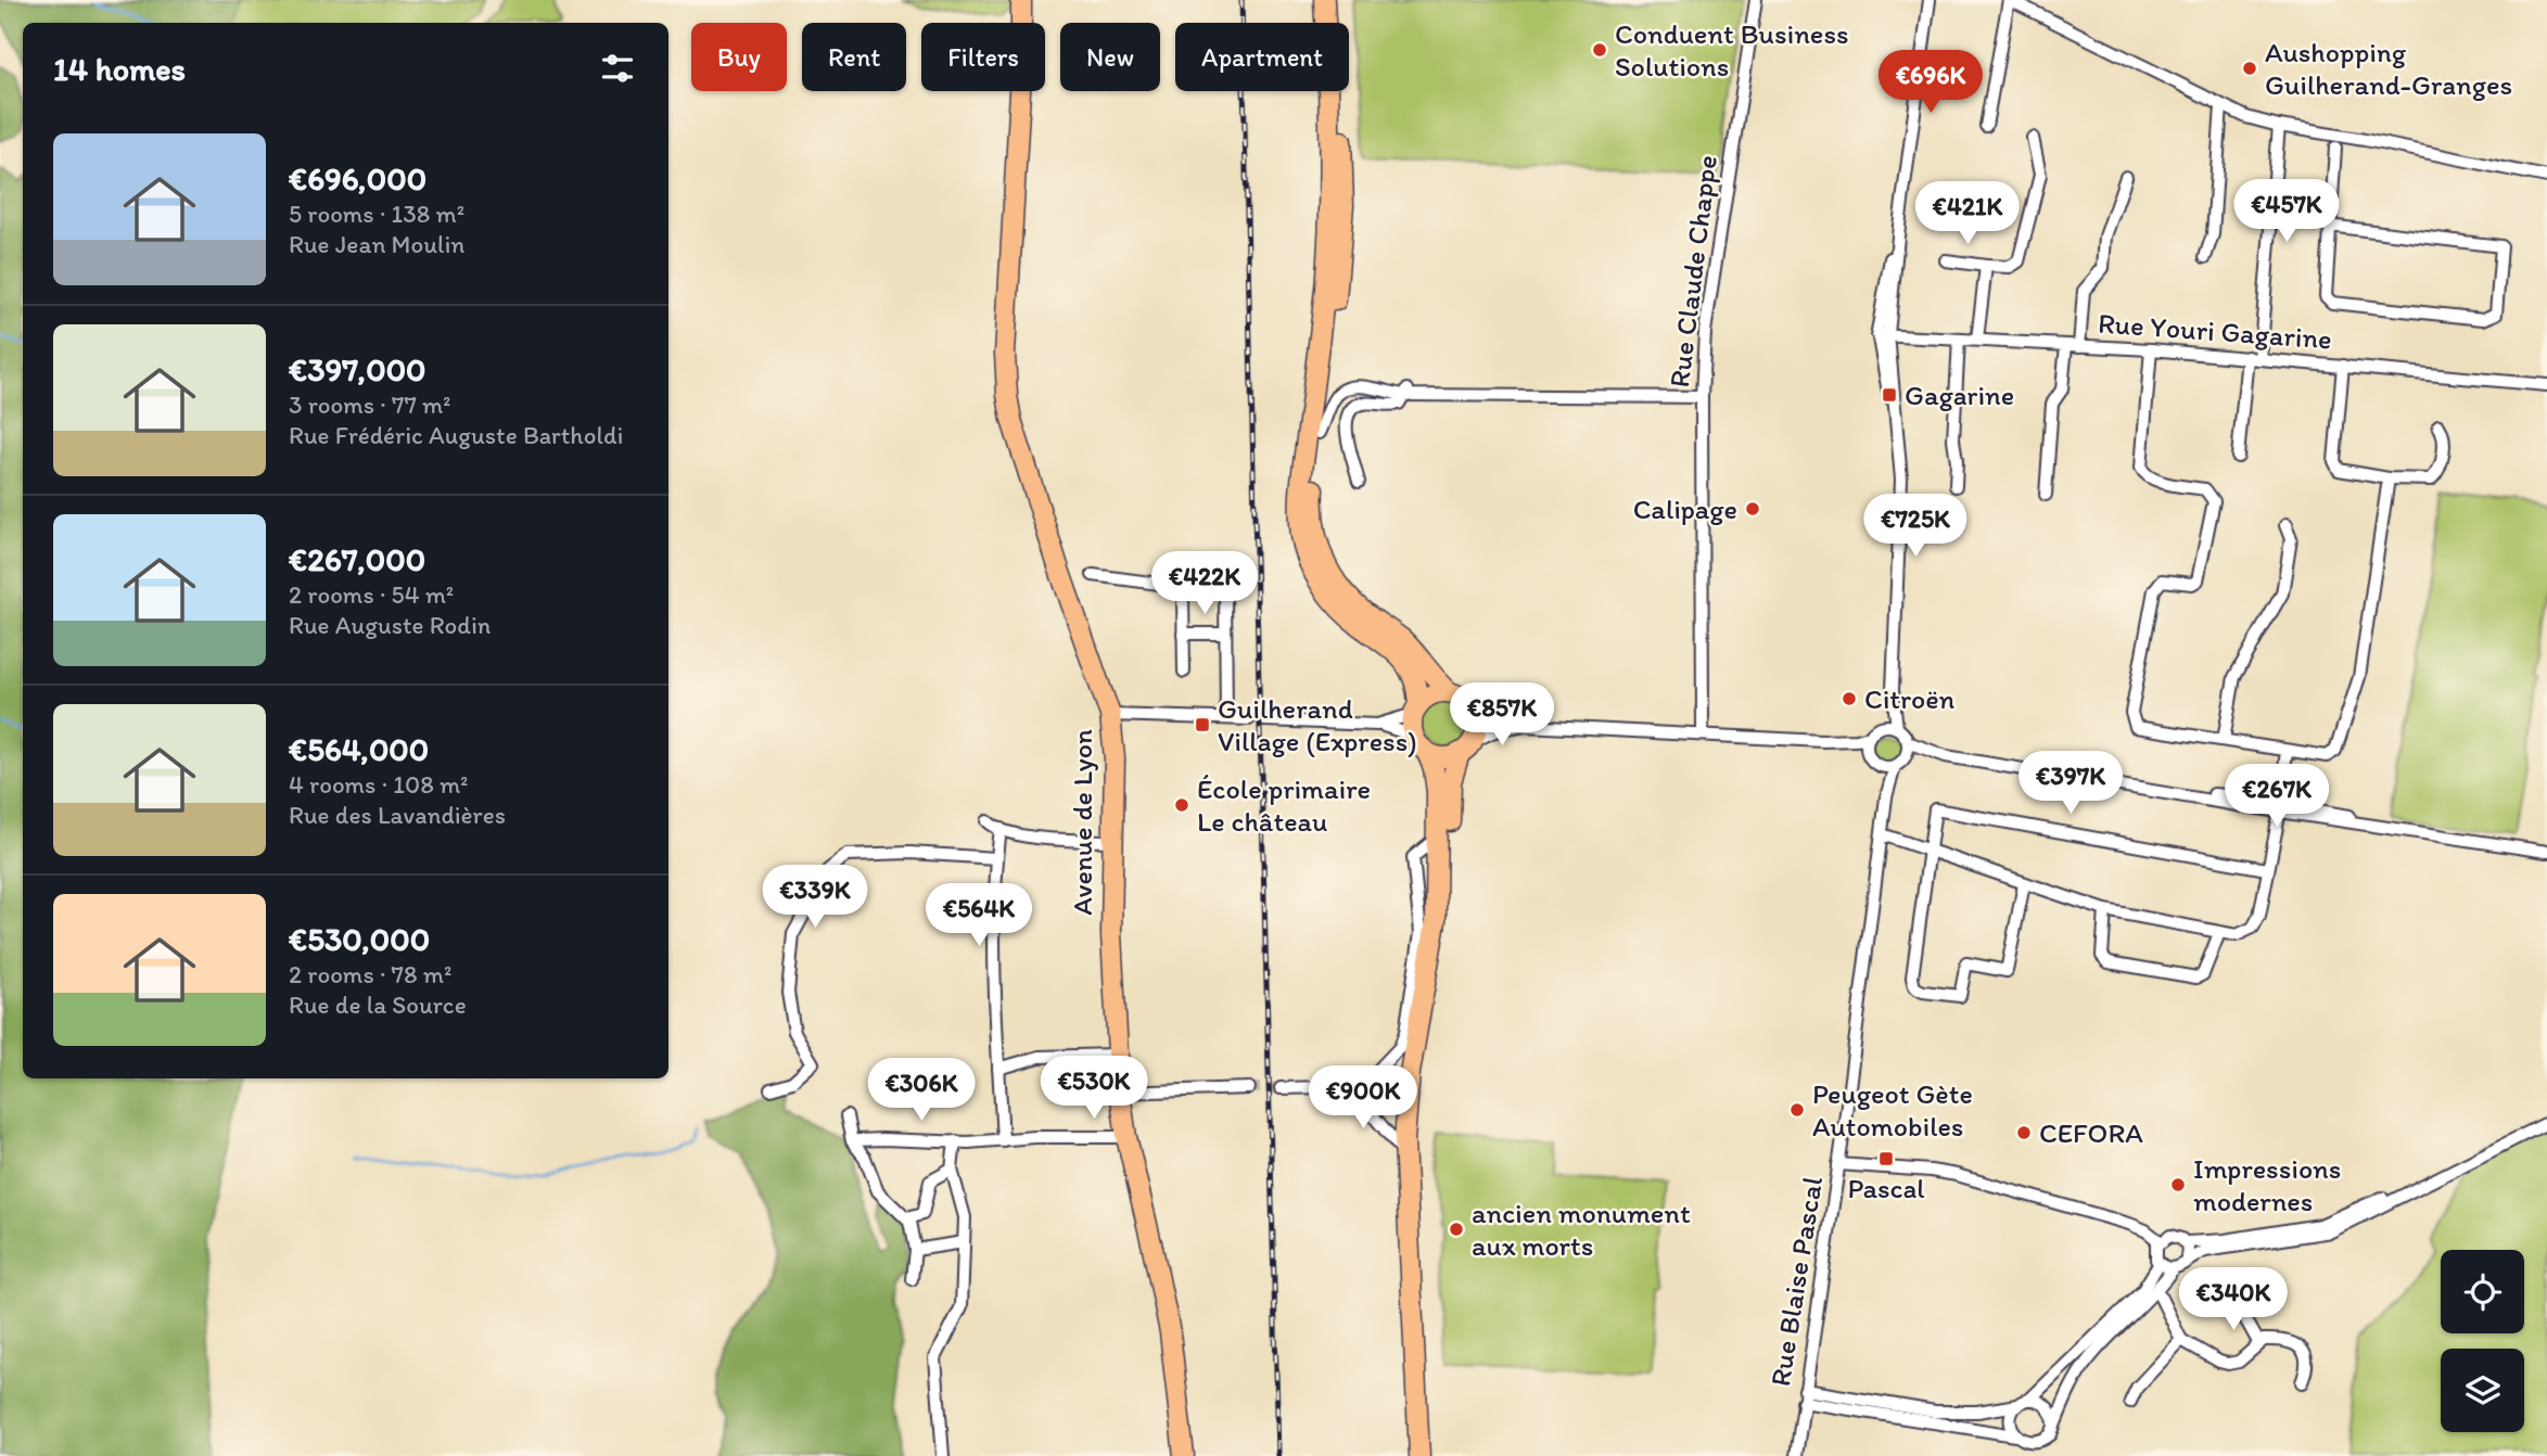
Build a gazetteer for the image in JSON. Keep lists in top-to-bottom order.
{
  "streets": {
    "main road": ["Avenue de Lyon"],
    "street": ["Rue Claude Chappe", "Rue Youri Gagarine", "Rue Blaise Pascal"]
  },
  "places": {
    "other": [
      "Conduent Business Solutions",
      "Aushopping Guilherand-Granges",
      "Calipage",
      "Citroën",
      "École primaire Le château",
      "Peugeot Gète Automobiles",
      "CEFORA",
      "Impressions modernes",
      "ancien monument aux morts"
    ],
    "transit": ["Gagarine", "Guilherand Village (Express)", "Pascal"]
  },
  "page": {
    "chip": [
      "Buy",
      "Rent",
      "Filters",
      "New",
      "Apartment"
    ],
    "heading": "14 homes",
    "price": [
      "€696K",
      "€457K",
      "€421K",
      "€725K",
      "€422K",
      "€857K",
      "€397K",
      "€267K",
      "€339K",
      "€564K",
      "€530K",
      "€306K",
      "€900K",
      "€340K"
    ],
    "list": [
      {
        "name": "€696,000",
        "note": "5 rooms · 138 m² · Rue Jean Moulin"
      },
      {
        "name": "€397,000",
        "note": "3 rooms · 77 m² · Rue Frédéric Auguste Bartholdi"
      },
      {
        "name": "€267,000",
        "note": "2 rooms · 54 m² · Rue Auguste Rodin"
      },
      {
        "name": "€564,000",
        "note": "4 rooms · 108 m² · Rue des Lavandières"
      },
      {
        "name": "€530,000",
        "note": "2 rooms · 78 m² · Rue de la Source"
      }
    ]
  }
}
